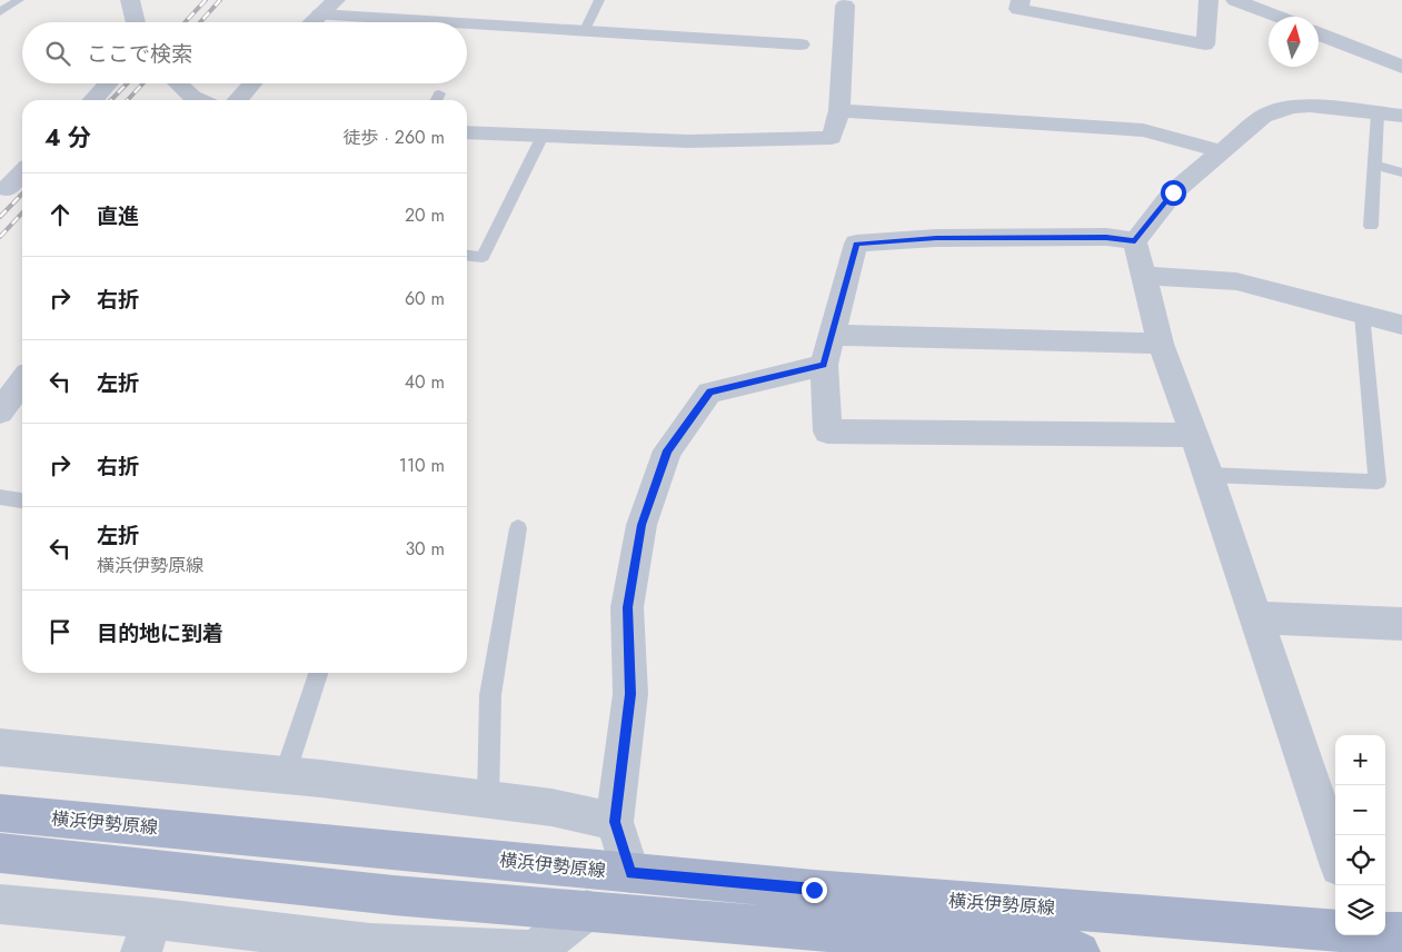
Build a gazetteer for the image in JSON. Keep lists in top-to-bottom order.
{
  "streets": {
    "main road": ["横浜伊勢原線"]
  },
  "north": "top",
  "page": {
    "search": "ここで検索",
    "heading": ["4 分", "徒歩 · 260 m"],
    "list": [
      ["直進", "20 m"],
      ["右折", "60 m"],
      ["左折", "40 m"],
      ["右折", "110 m"],
      ["左折", "横浜伊勢原線", "30 m"],
      "目的地に到着"
    ],
    "map_buttons": ["+", "−"]
  }
}
